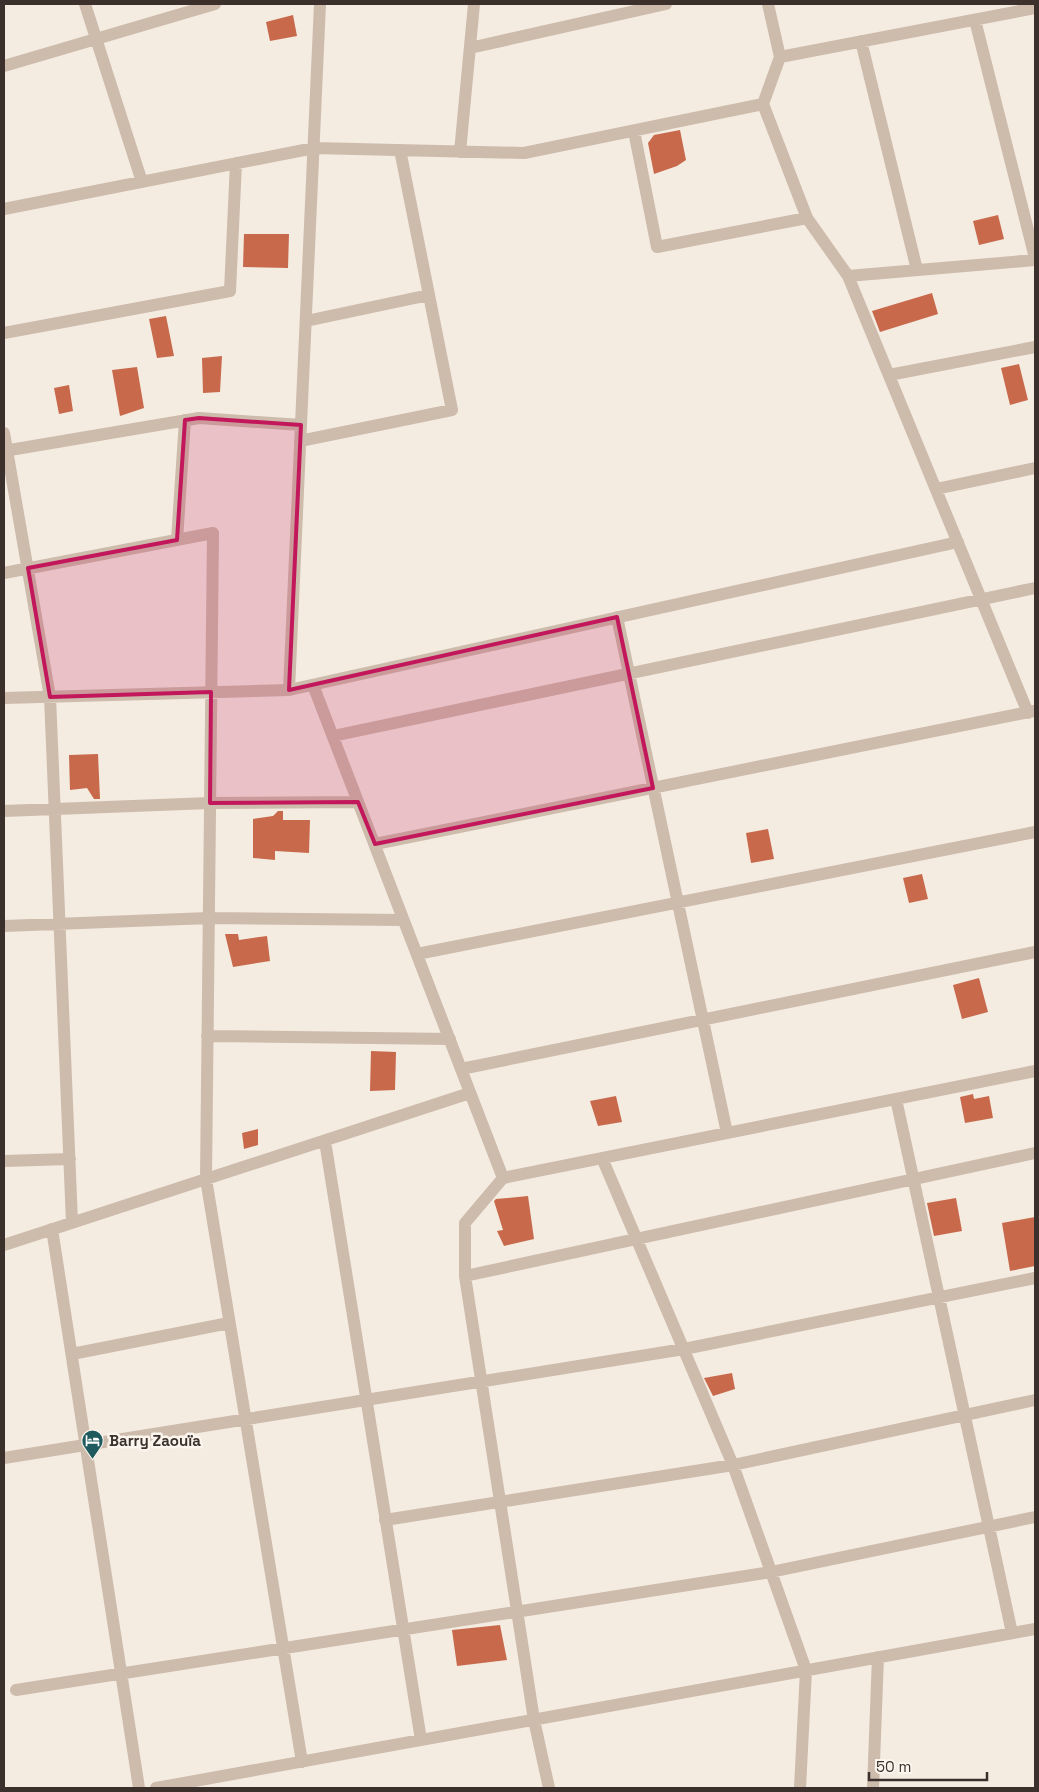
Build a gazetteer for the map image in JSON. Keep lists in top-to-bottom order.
{
  "places": {
    "hotel": ["Barry Zaouïa"]
  },
  "scale_bar": "50 m"
}
